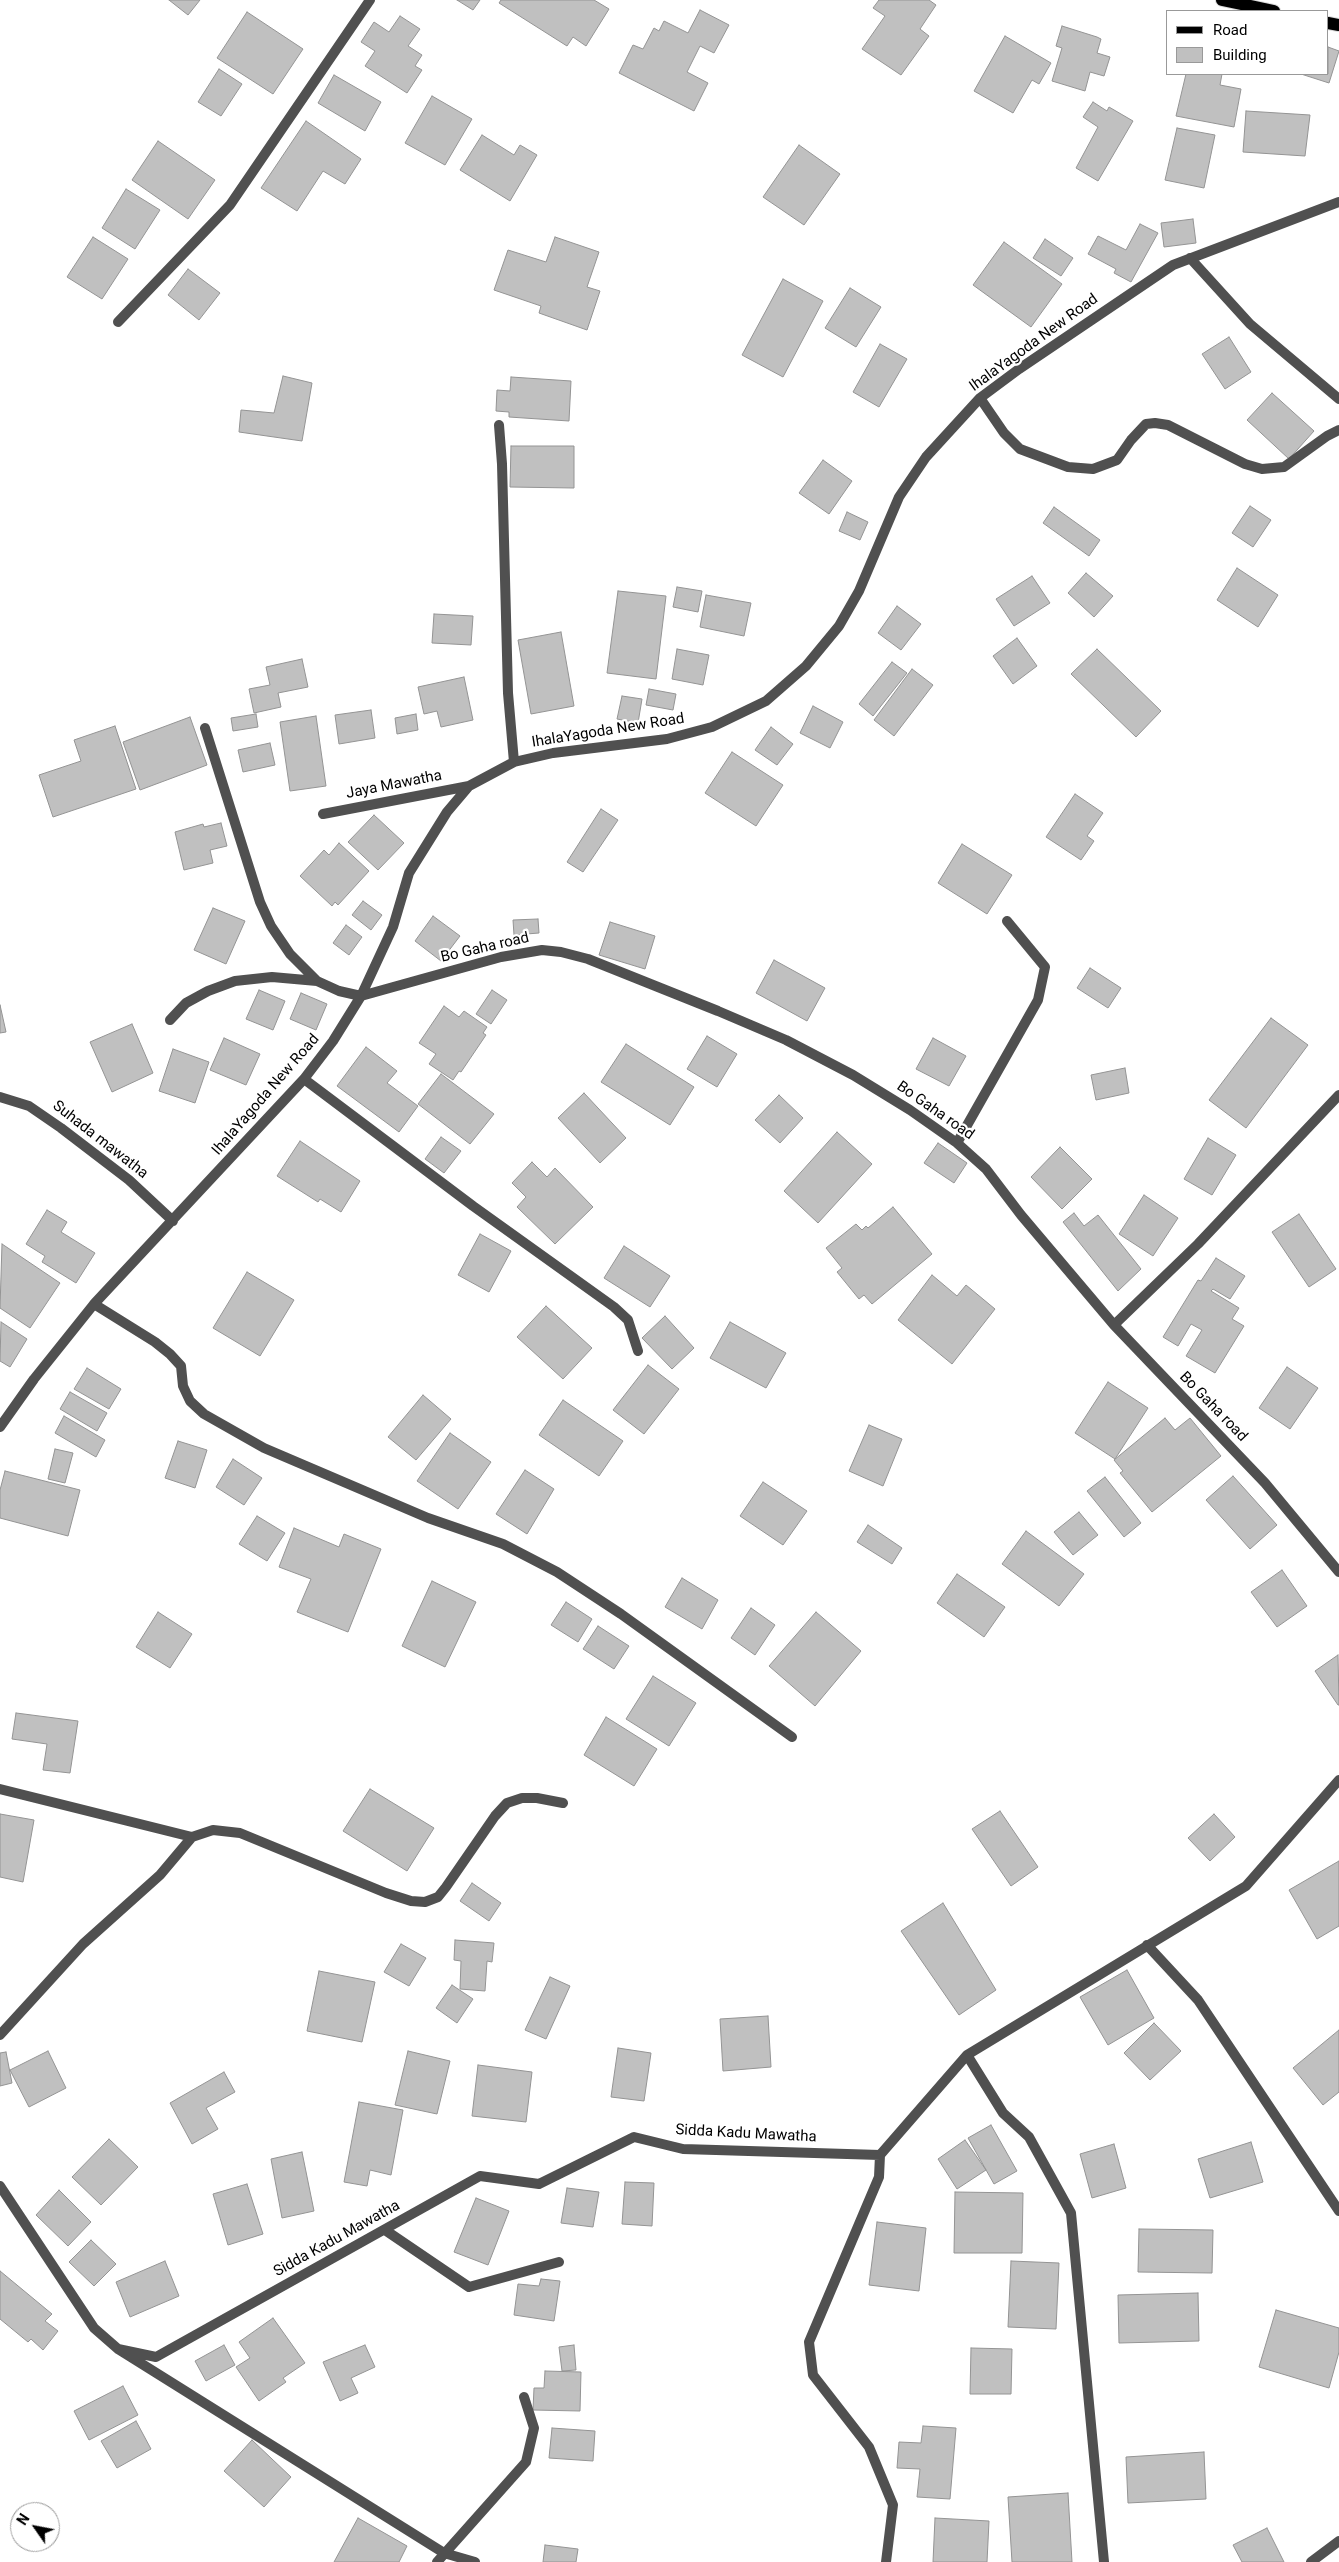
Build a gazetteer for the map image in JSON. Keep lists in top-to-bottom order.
{
  "streets": {
    "street": [
      "IhalaYagoda New Road",
      "Jaya Mawatha",
      "Bo Gaha road",
      "Suhada mawatha",
      "Sidda Kadu Mawatha"
    ]
  },
  "crossings": [
    ["IhalaYagoda New Road", "Jaya Mawatha"],
    ["IhalaYagoda New Road", "Bo Gaha road"],
    ["IhalaYagoda New Road", "Suhada mawatha"]
  ],
  "legend": ["Road", "Building"],
  "north": "top left"
}
